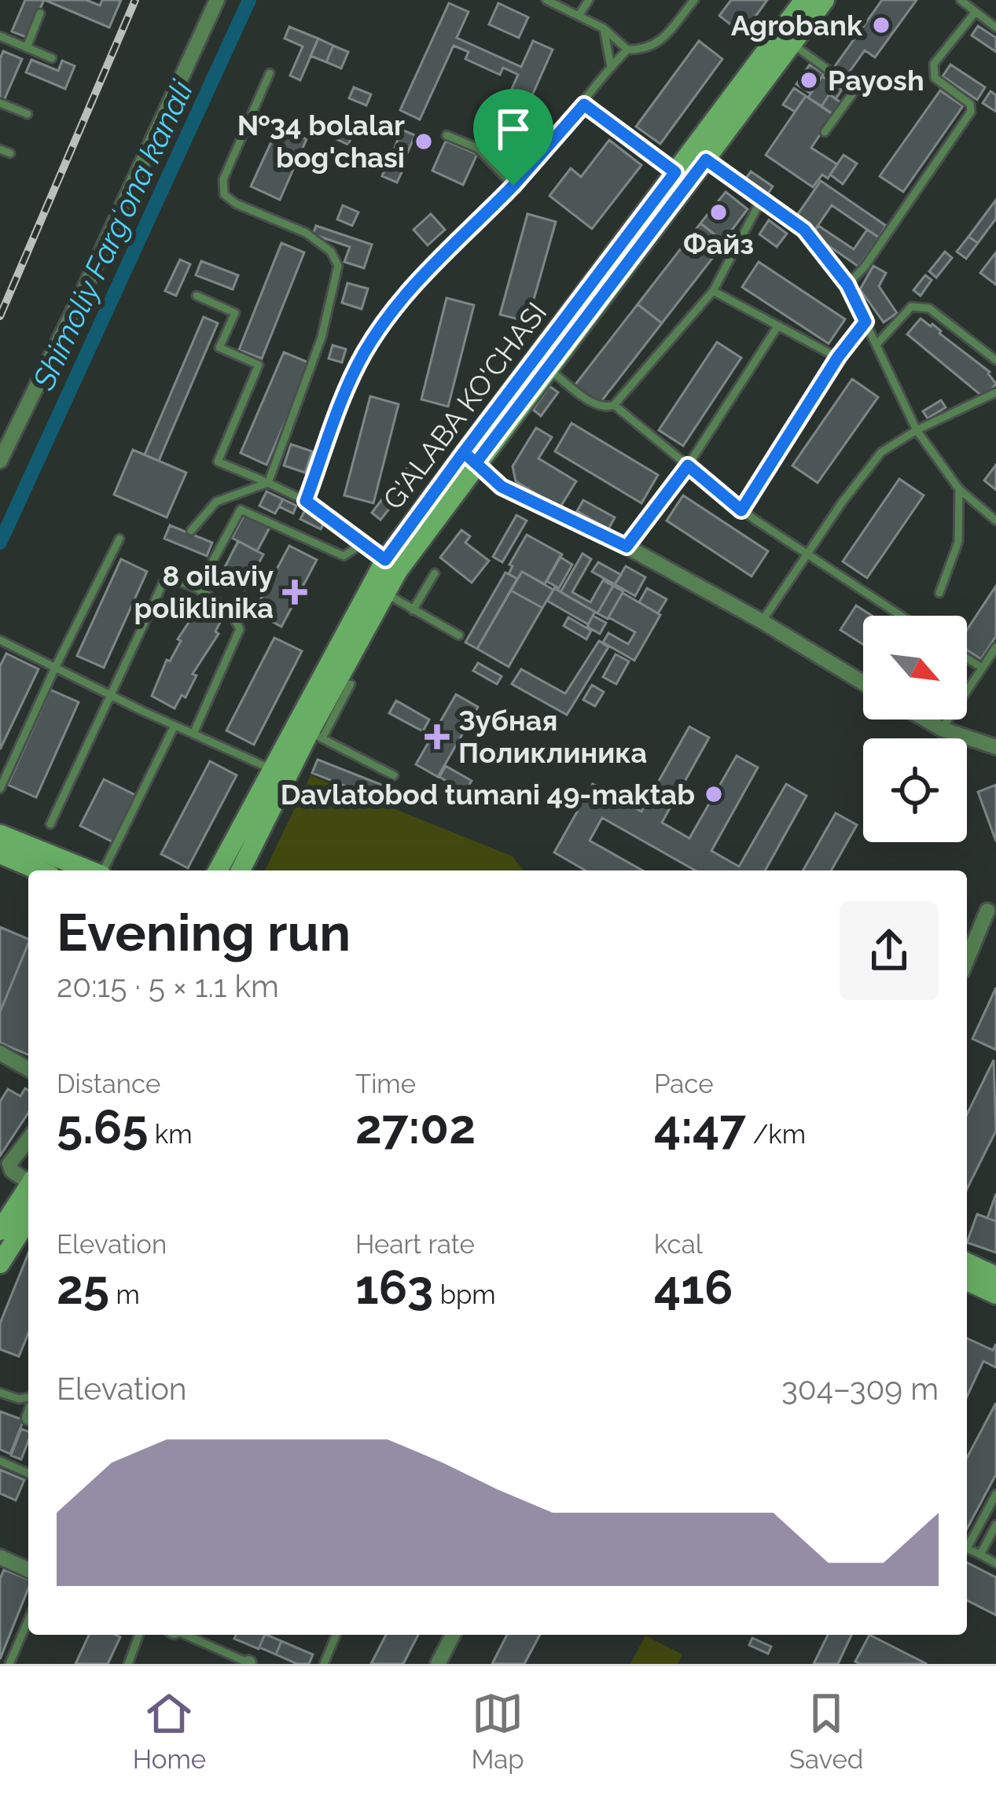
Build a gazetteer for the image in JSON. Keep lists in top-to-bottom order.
{
  "streets": {
    "main road": ["G'ALABA KO'CHASI"]
  },
  "water": ["Shimoliy Fargʻona kanali"],
  "places": {
    "other": [
      "Agrobank",
      "Payosh",
      "№34 bolalar bog'chasi",
      "Файз",
      "Davlatobod tumani 49-maktab"
    ],
    "health": ["8 oilaviy poliklinika", "Зубная Поликлиника"]
  },
  "north": "bottom right",
  "page": {
    "heading": ["Evening run", "20:15 · 5 × 1.1 km"],
    "stats": [
      ["Distance", "5.65 km"],
      ["Time", "27:02"],
      ["Pace", "4:47 /km"],
      ["Elevation", "25 m"],
      ["Heart rate", "163 bpm"],
      ["kcal", "416"]
    ],
    "chart": ["Elevation", "304–309 m"],
    "tabs": ["Home", "Map", "Saved"]
  }
}
